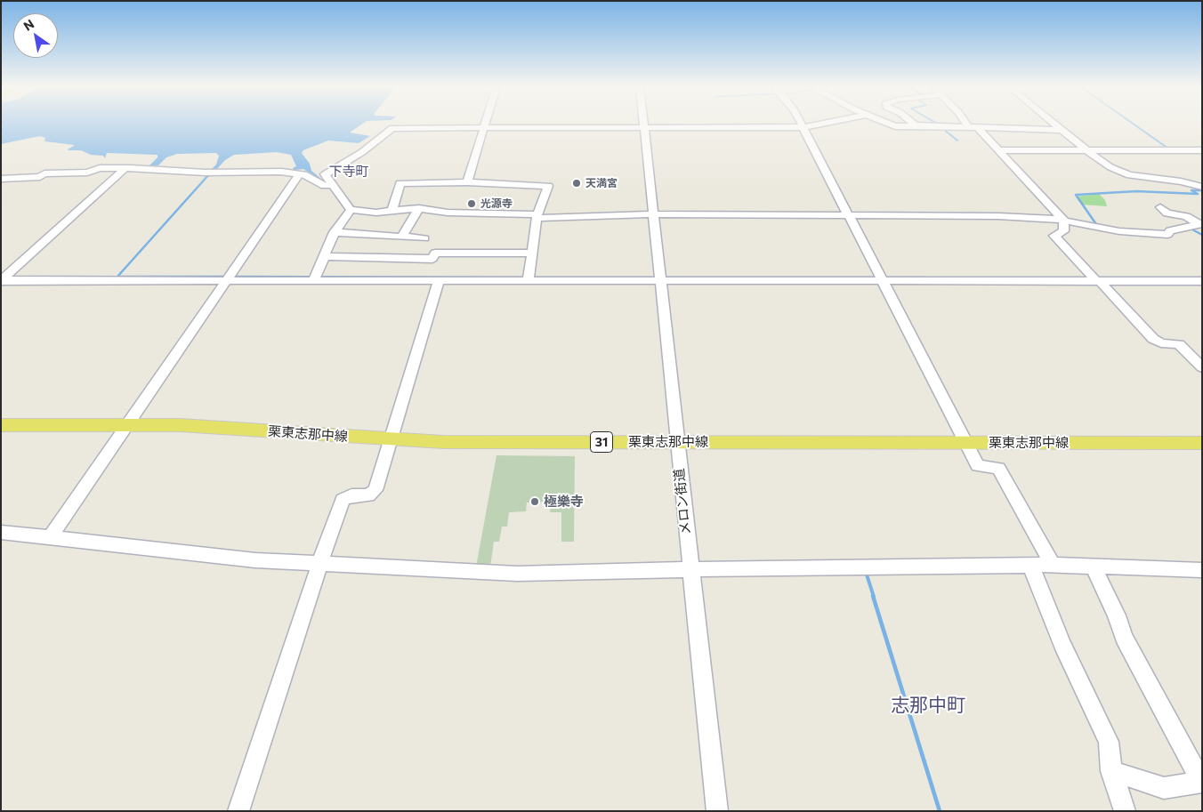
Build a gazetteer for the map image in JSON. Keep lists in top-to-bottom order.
{
  "streets": {
    "main road": ["栗東志那中線", "31"],
    "street": ["メロン街道"]
  },
  "crossings": [
    ["栗東志那中線", "メロン街道"]
  ],
  "districts": ["下寺町", "志那中町"],
  "places": ["天満宮", "光源寺", "極樂寺"],
  "north": "top left"
}
